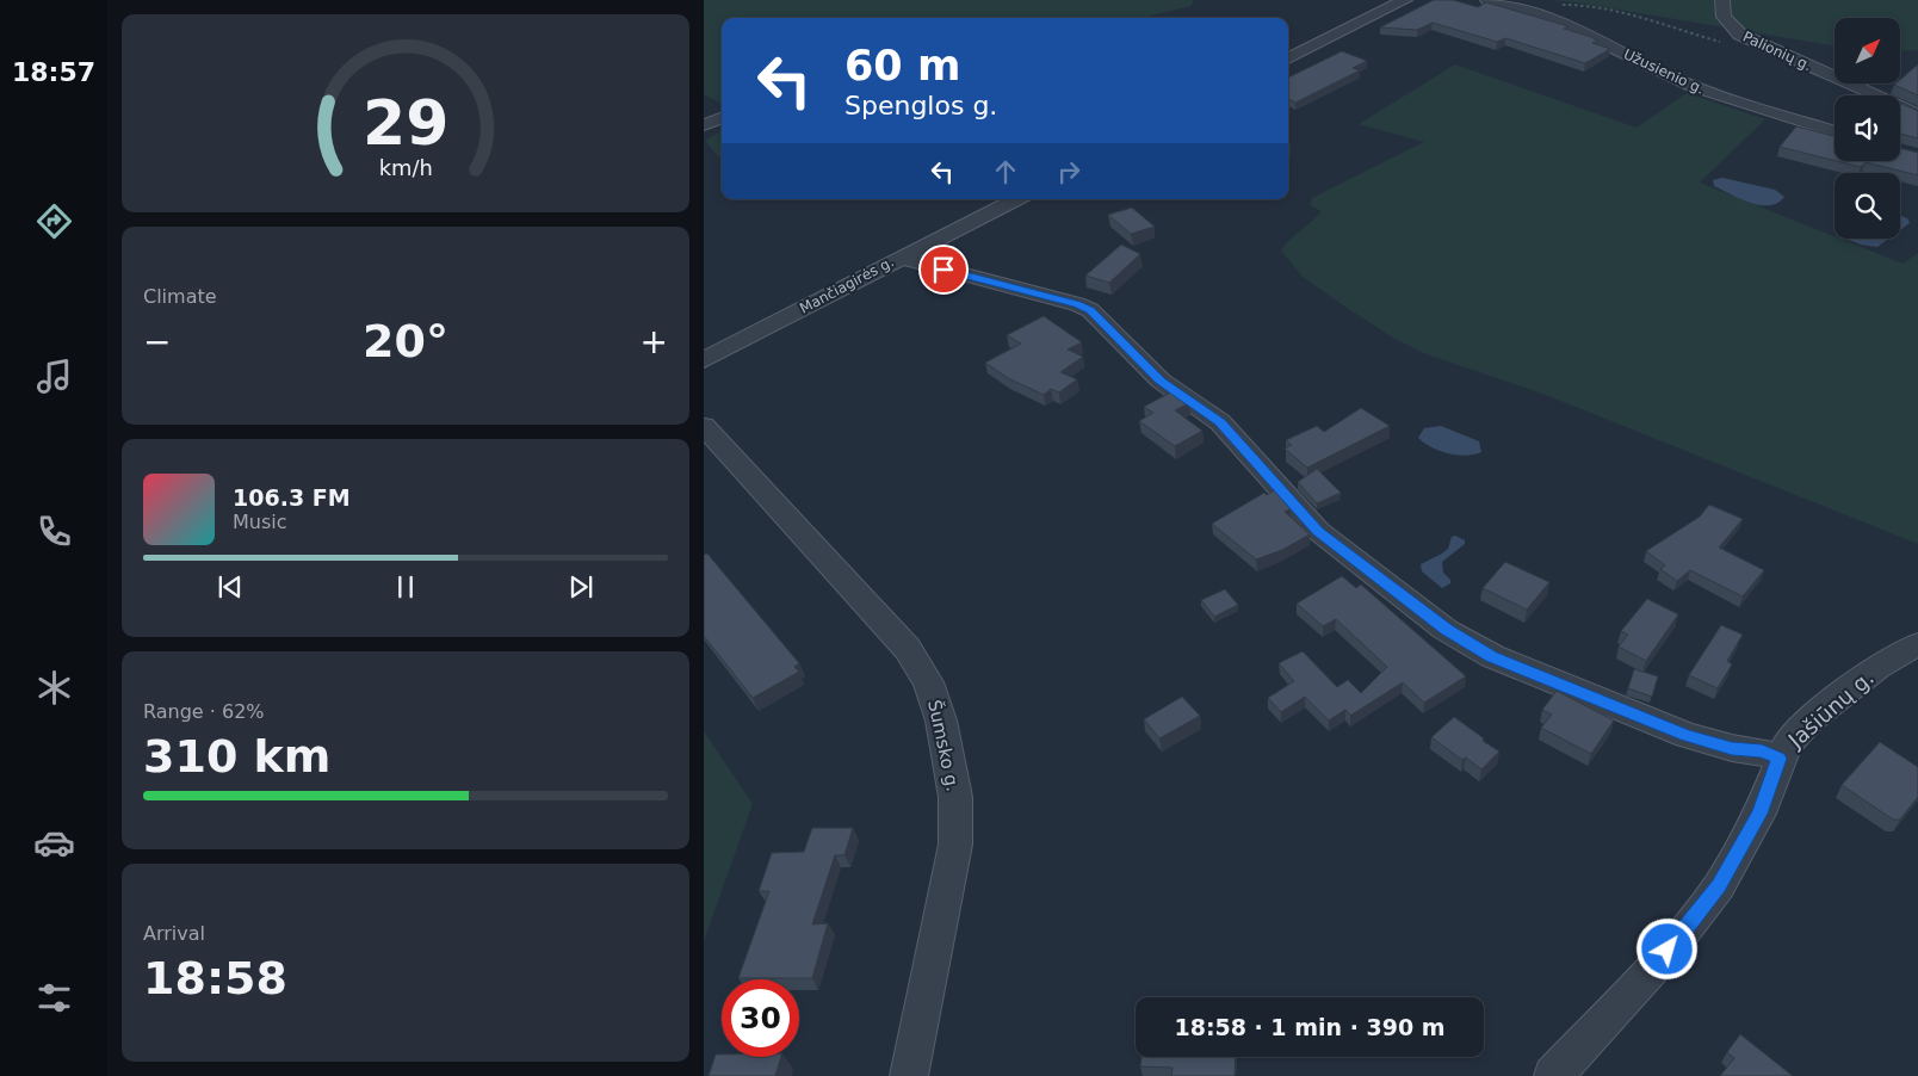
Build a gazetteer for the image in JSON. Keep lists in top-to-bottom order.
{
  "streets": {
    "street": [
      "Palionių g.",
      "Užusienio g.",
      "Mančiagirės g.",
      "Jašiūnų g.",
      "Šumsko g."
    ]
  },
  "north": "top right",
  "page": {
    "tabs": "18:57",
    "turn": ["60 m", "Spenglos g."],
    "tile": [
      "Climate",
      ["Range · 62%", "310 km"],
      ["Arrival", "18:58"]
    ],
    "heat": ["−", "20°", "+"],
    "song": ["106.3 FM", "Music"],
    "limit": "30",
    "trip": "18:58 · 1 min · 390 m",
    "gauge": ["29", "km/h"]
  }
}
